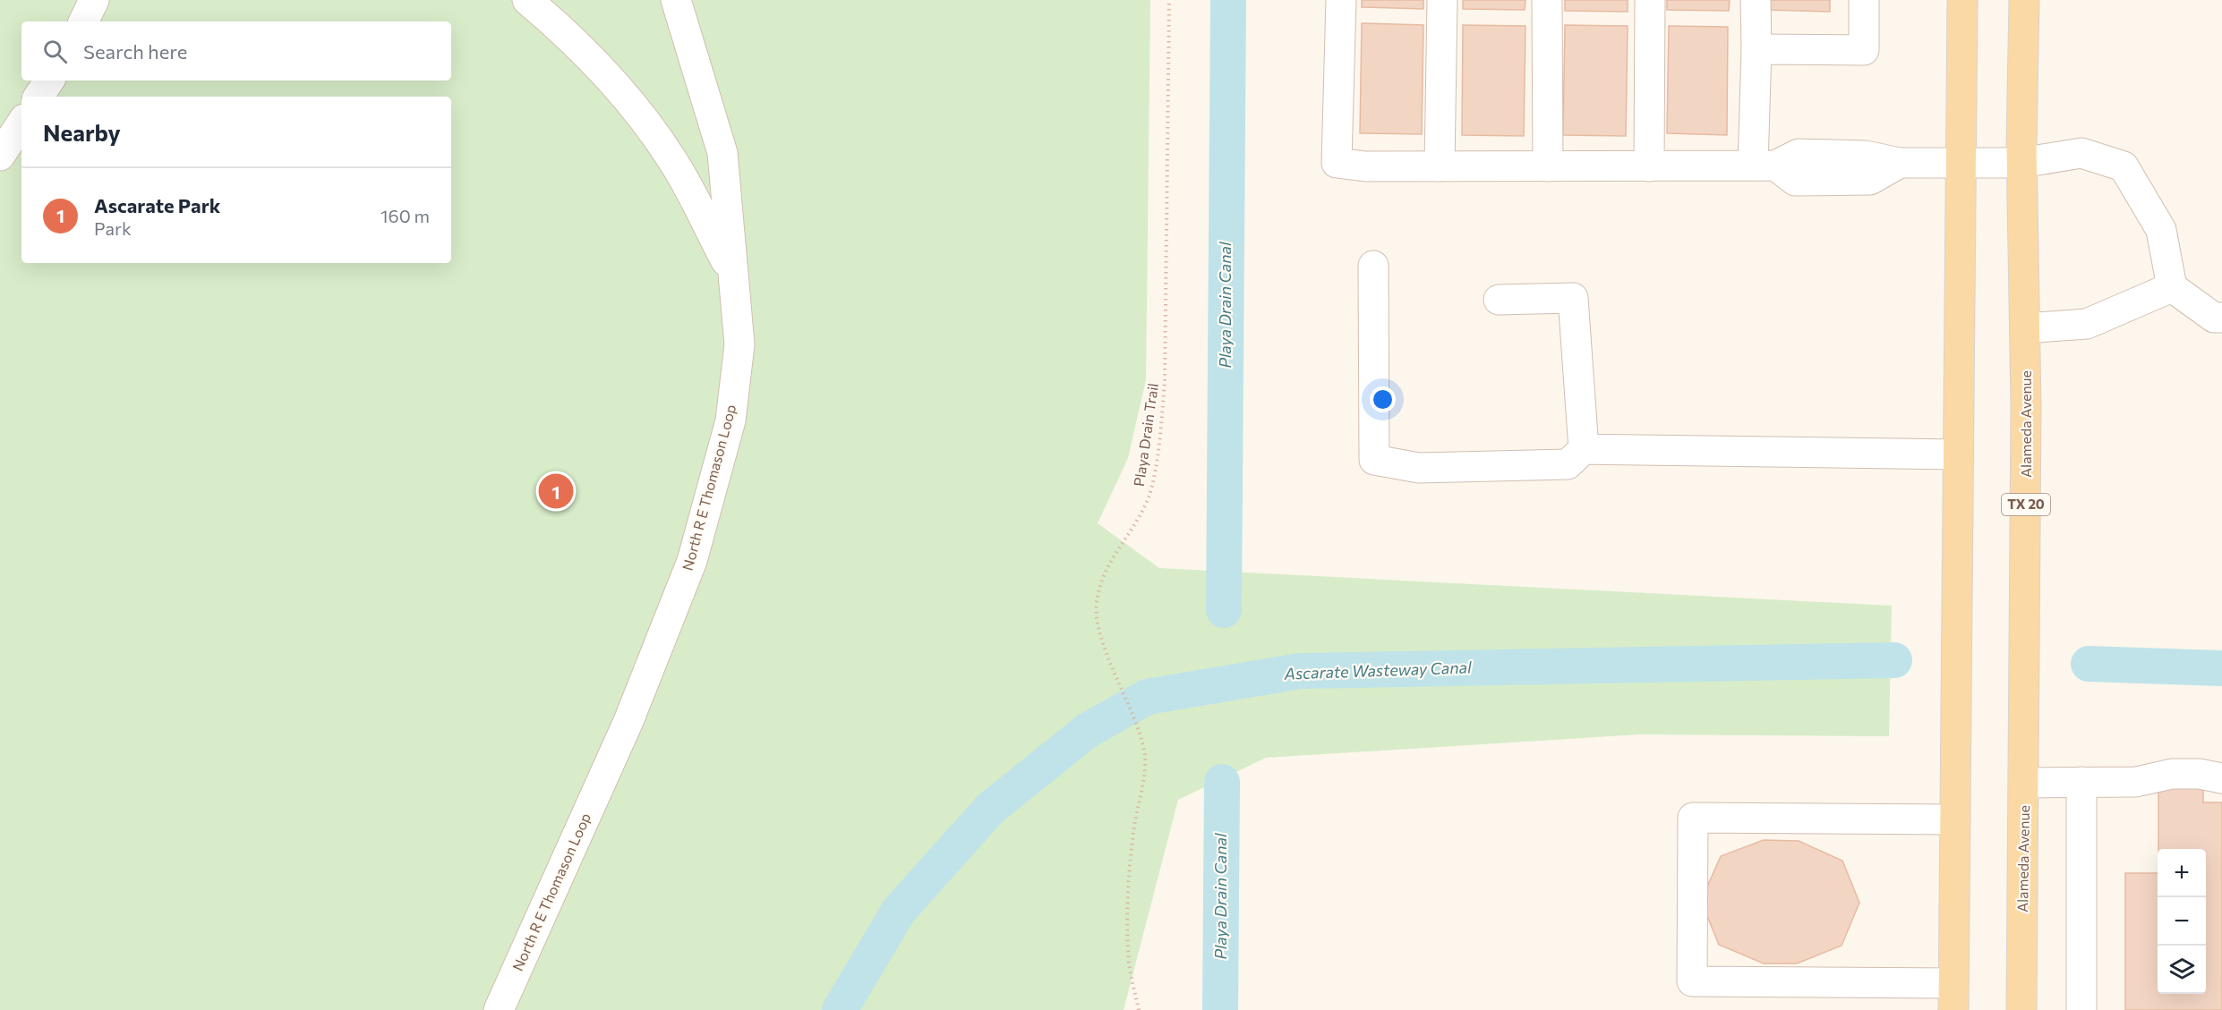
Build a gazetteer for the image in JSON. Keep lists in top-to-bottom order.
{
  "streets": {
    "main road": ["Alameda Avenue", "TX 20"],
    "street": ["North R E Thomason Loop"],
    "path": ["Playa Drain Trail"]
  },
  "water": ["Playa Drain Canal", "Ascarate Wasteway Canal"],
  "page": {
    "search": "Search here",
    "heading": "Nearby",
    "list": [
      {
        "mark": "1",
        "name": "Ascarate Park",
        "note": "Park",
        "value": "160 m"
      }
    ],
    "pins": "1",
    "map_buttons": ["+", "−"]
  }
}
